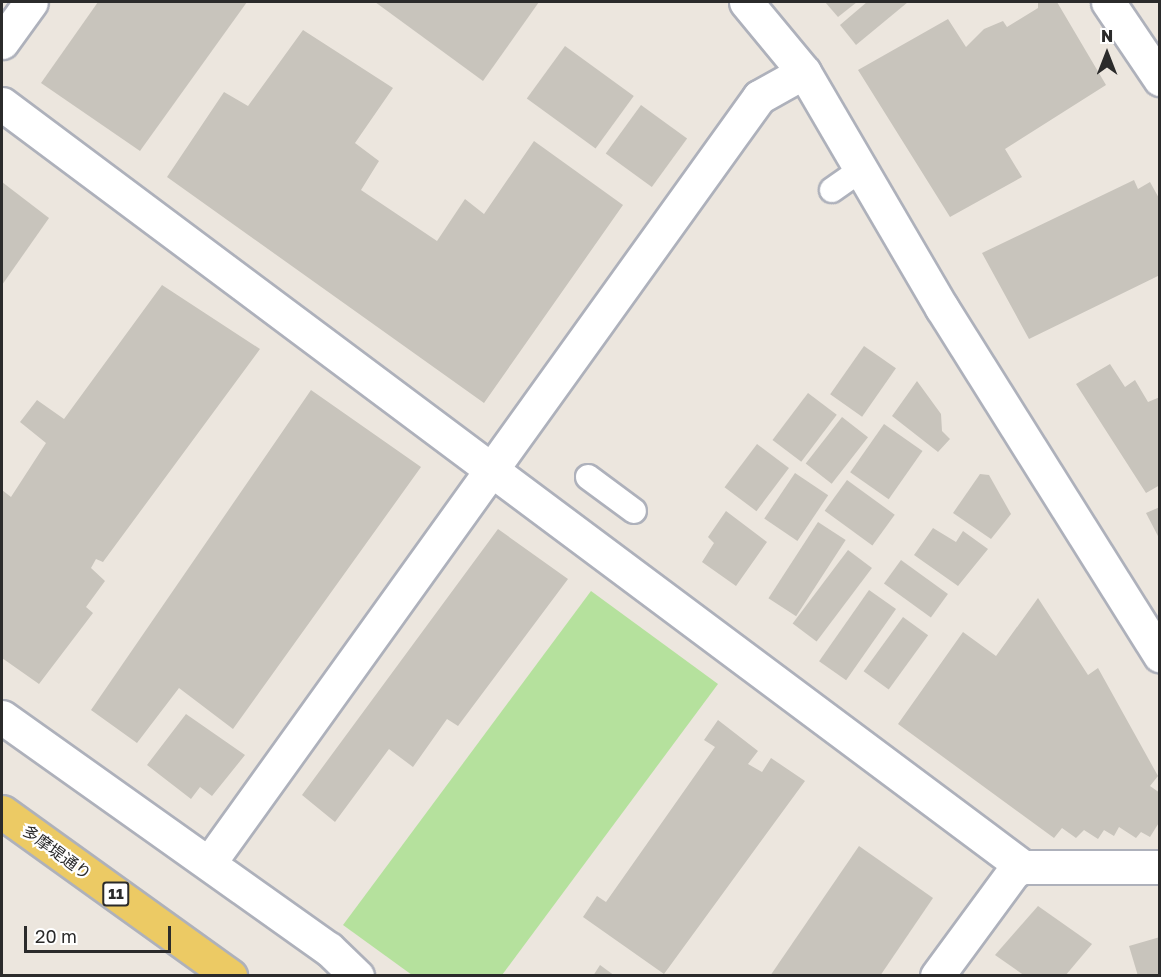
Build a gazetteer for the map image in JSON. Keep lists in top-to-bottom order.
{
  "streets": {
    "main road": ["多摩堤通り", "11"]
  },
  "scale_bar": "20 m",
  "north": "top"
}
